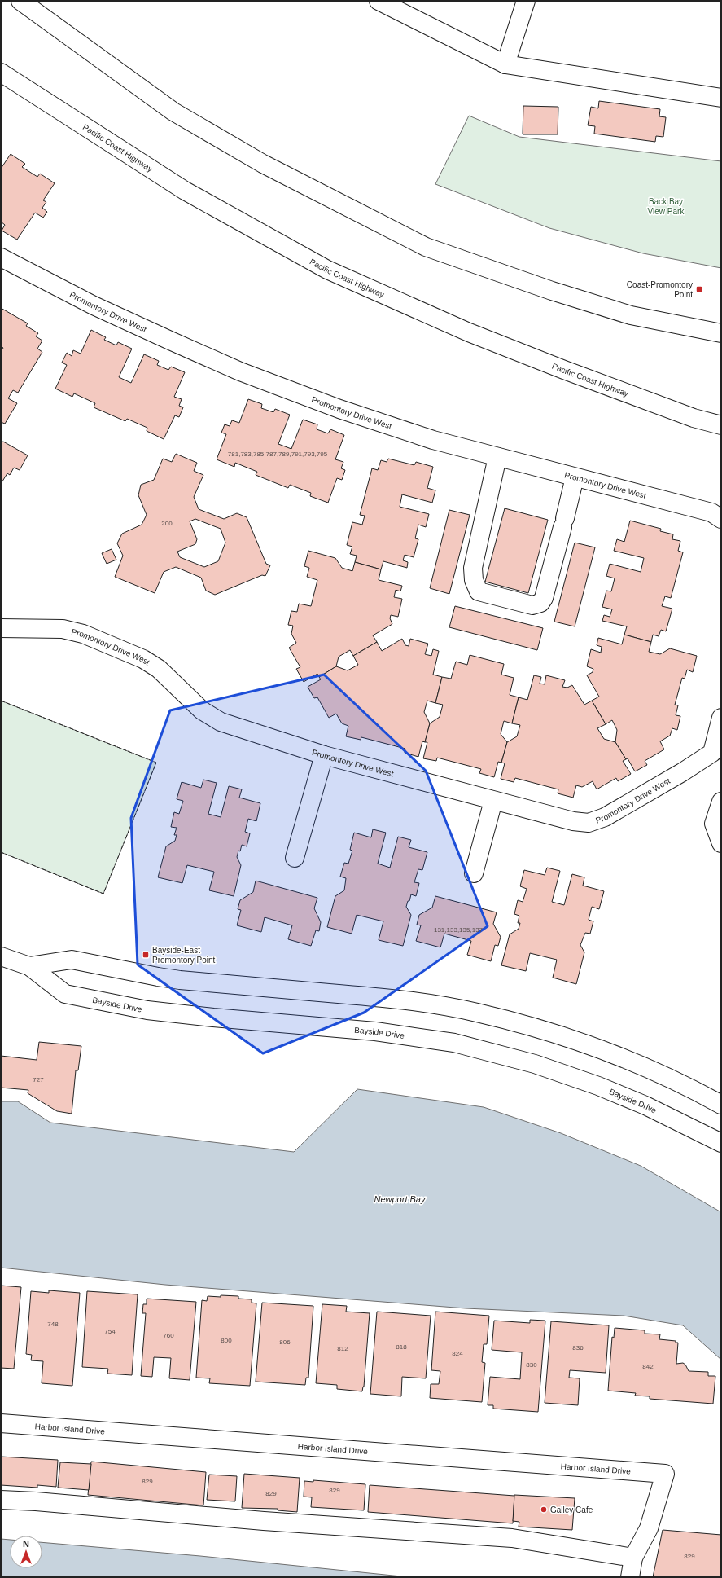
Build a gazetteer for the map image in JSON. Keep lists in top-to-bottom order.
{
  "streets": {
    "main road": [
      "Pacific Coast Highway",
      "Promontory Drive West",
      "Bayside Drive",
      "Harbor Island Drive"
    ]
  },
  "water": ["Newport Bay"],
  "parks": ["Back Bay View Park"],
  "places": {
    "transit": ["Coast-Promontory Point", "Bayside-East Promontory Point"],
    "other": ["Galley Cafe"]
  },
  "house_numbers": [
    "781,783,785,787,789,791,793,795",
    "200",
    "131,133,135,137",
    "727",
    "748",
    "754",
    "760",
    "800",
    "806",
    "818",
    "836",
    "812",
    "824",
    "830",
    "842",
    "829",
    "829",
    "829",
    "829"
  ],
  "north": "top"
}
